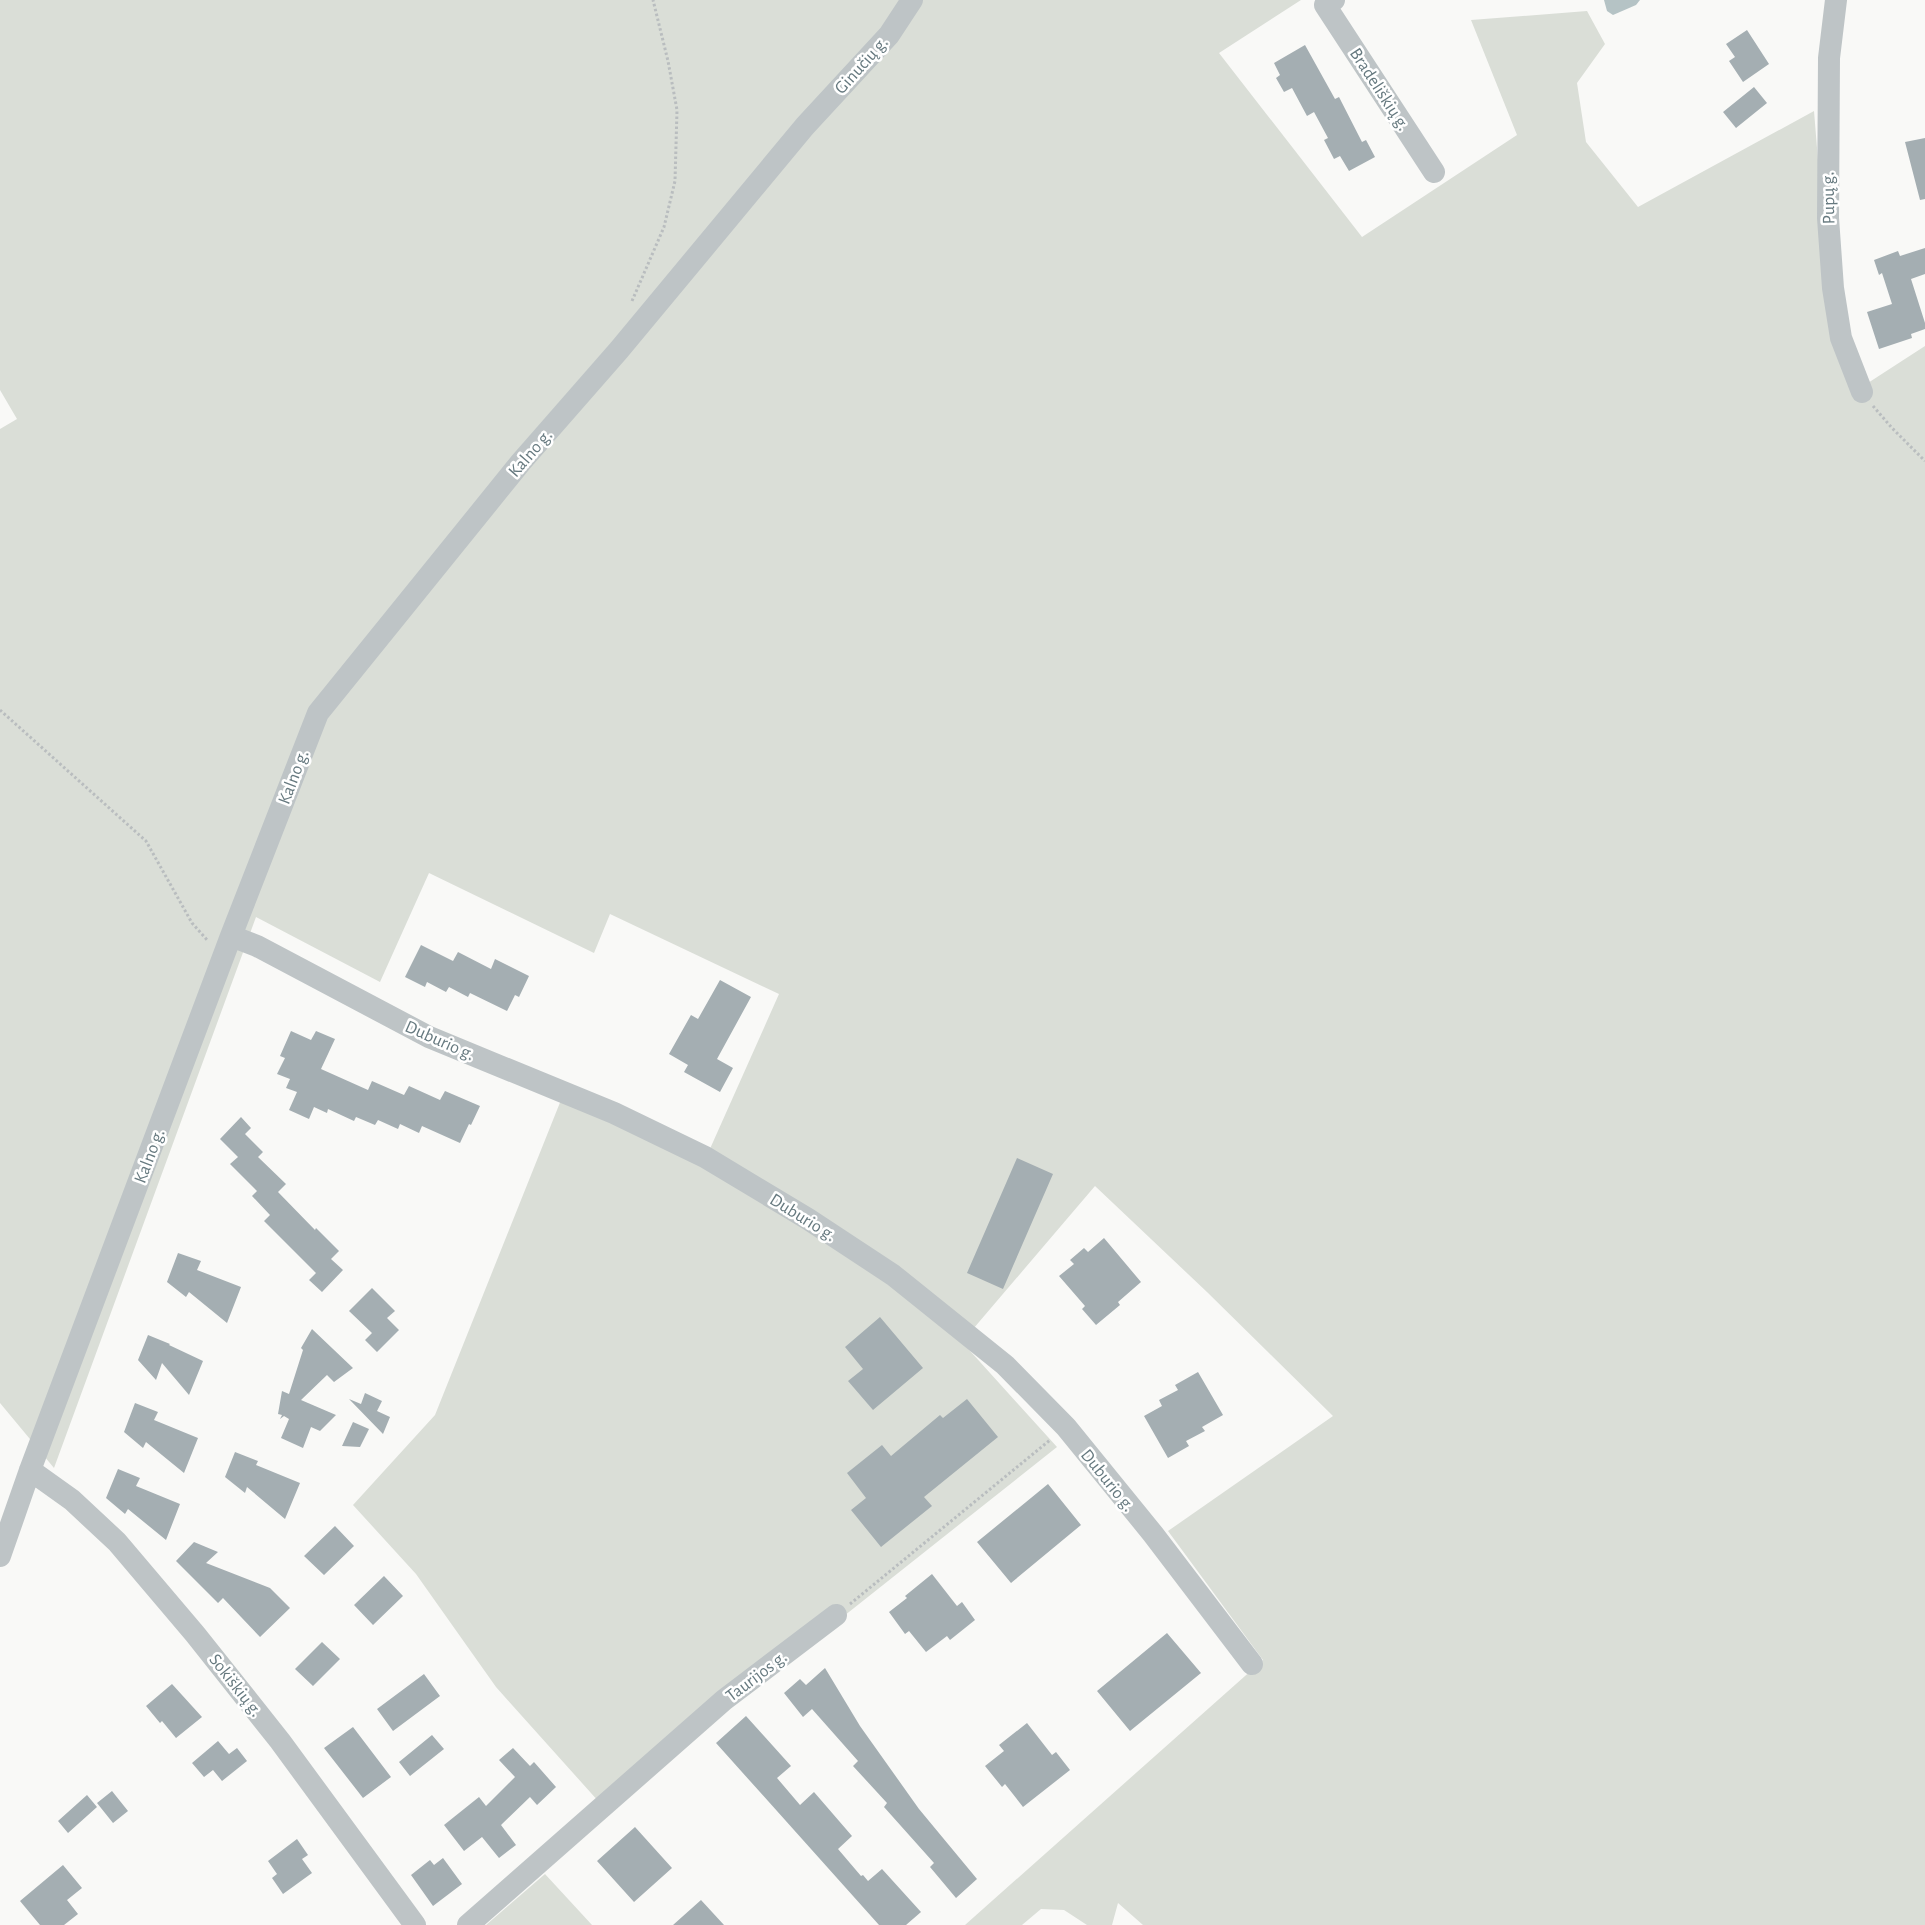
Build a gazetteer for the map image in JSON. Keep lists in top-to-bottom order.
{
  "streets": {
    "street": [
      "Ginučių g.",
      "Bradeliškių g.",
      "Pupų g.",
      "Kalno g.",
      "Duburio g.",
      "Taurijos g.",
      "Sokiškių g."
    ]
  },
  "crossings": [
    ["Ginučių g.", "Kalno g."],
    ["Kalno g.", "Duburio g."],
    ["Kalno g.", "Sokiškių g."]
  ]
}
